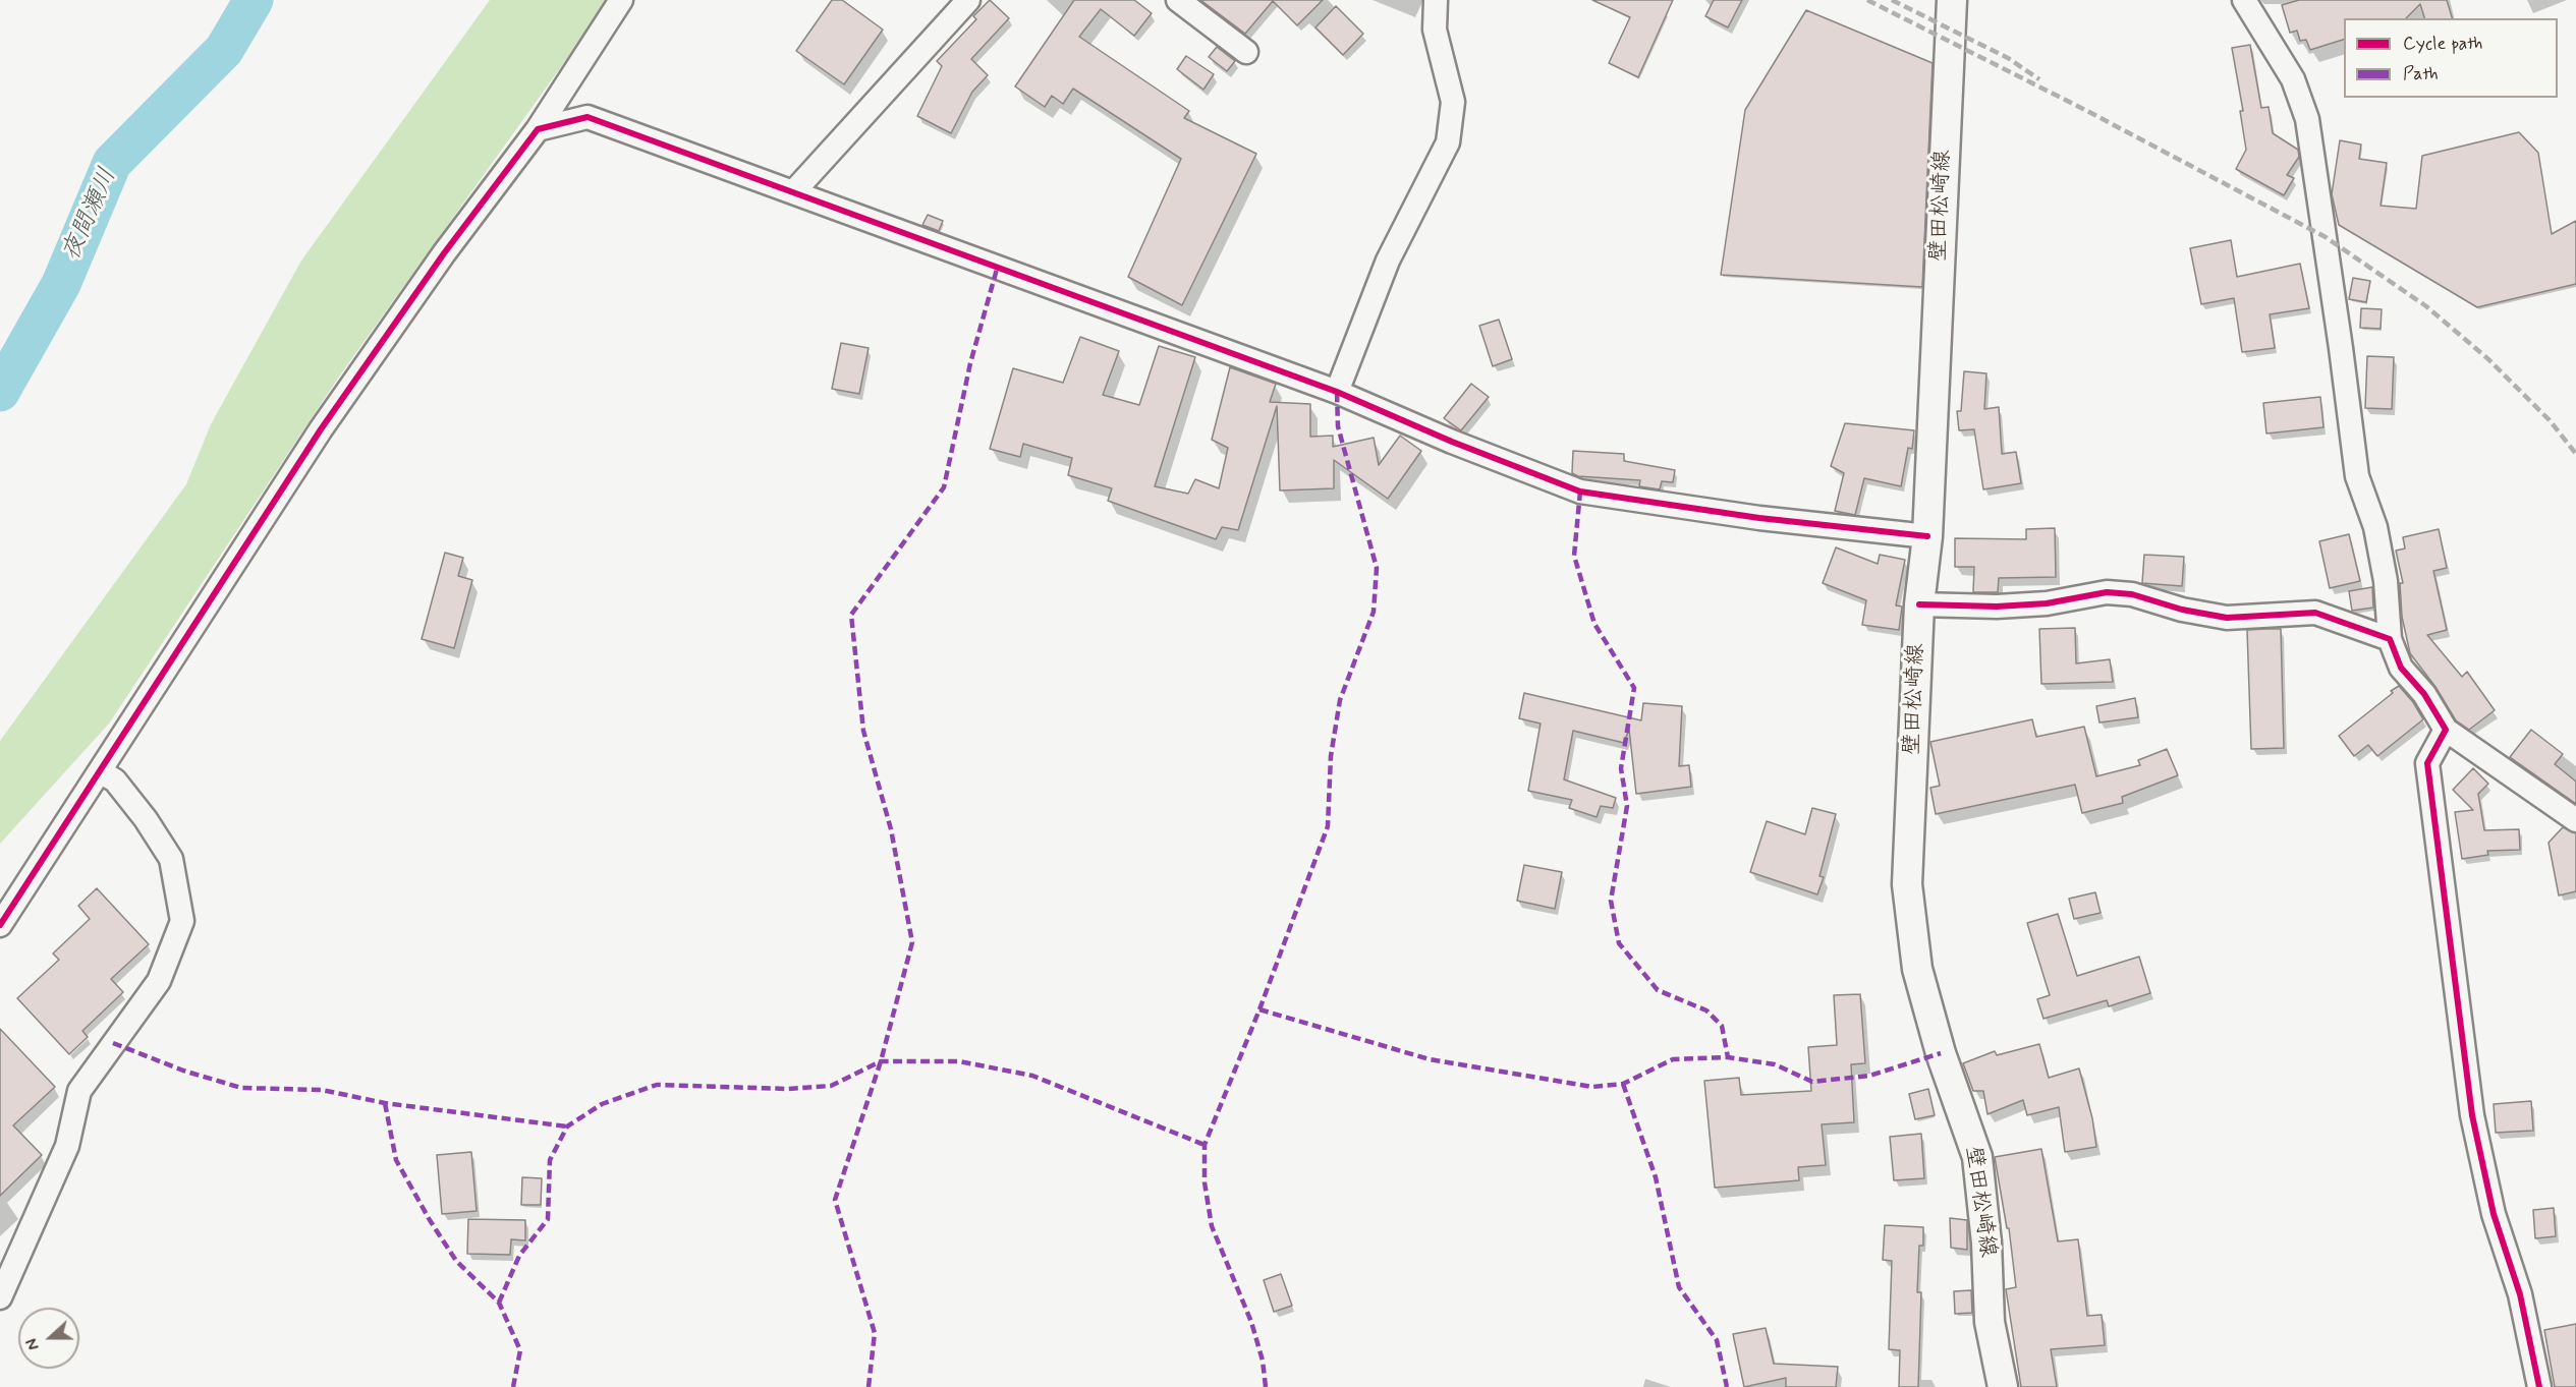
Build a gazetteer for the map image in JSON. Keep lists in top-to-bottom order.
{
  "streets": {
    "main road": ["壁田松崎線"]
  },
  "water": ["夜間瀬川"],
  "legend": ["Cycle path", "Path"],
  "north": "left"
}
